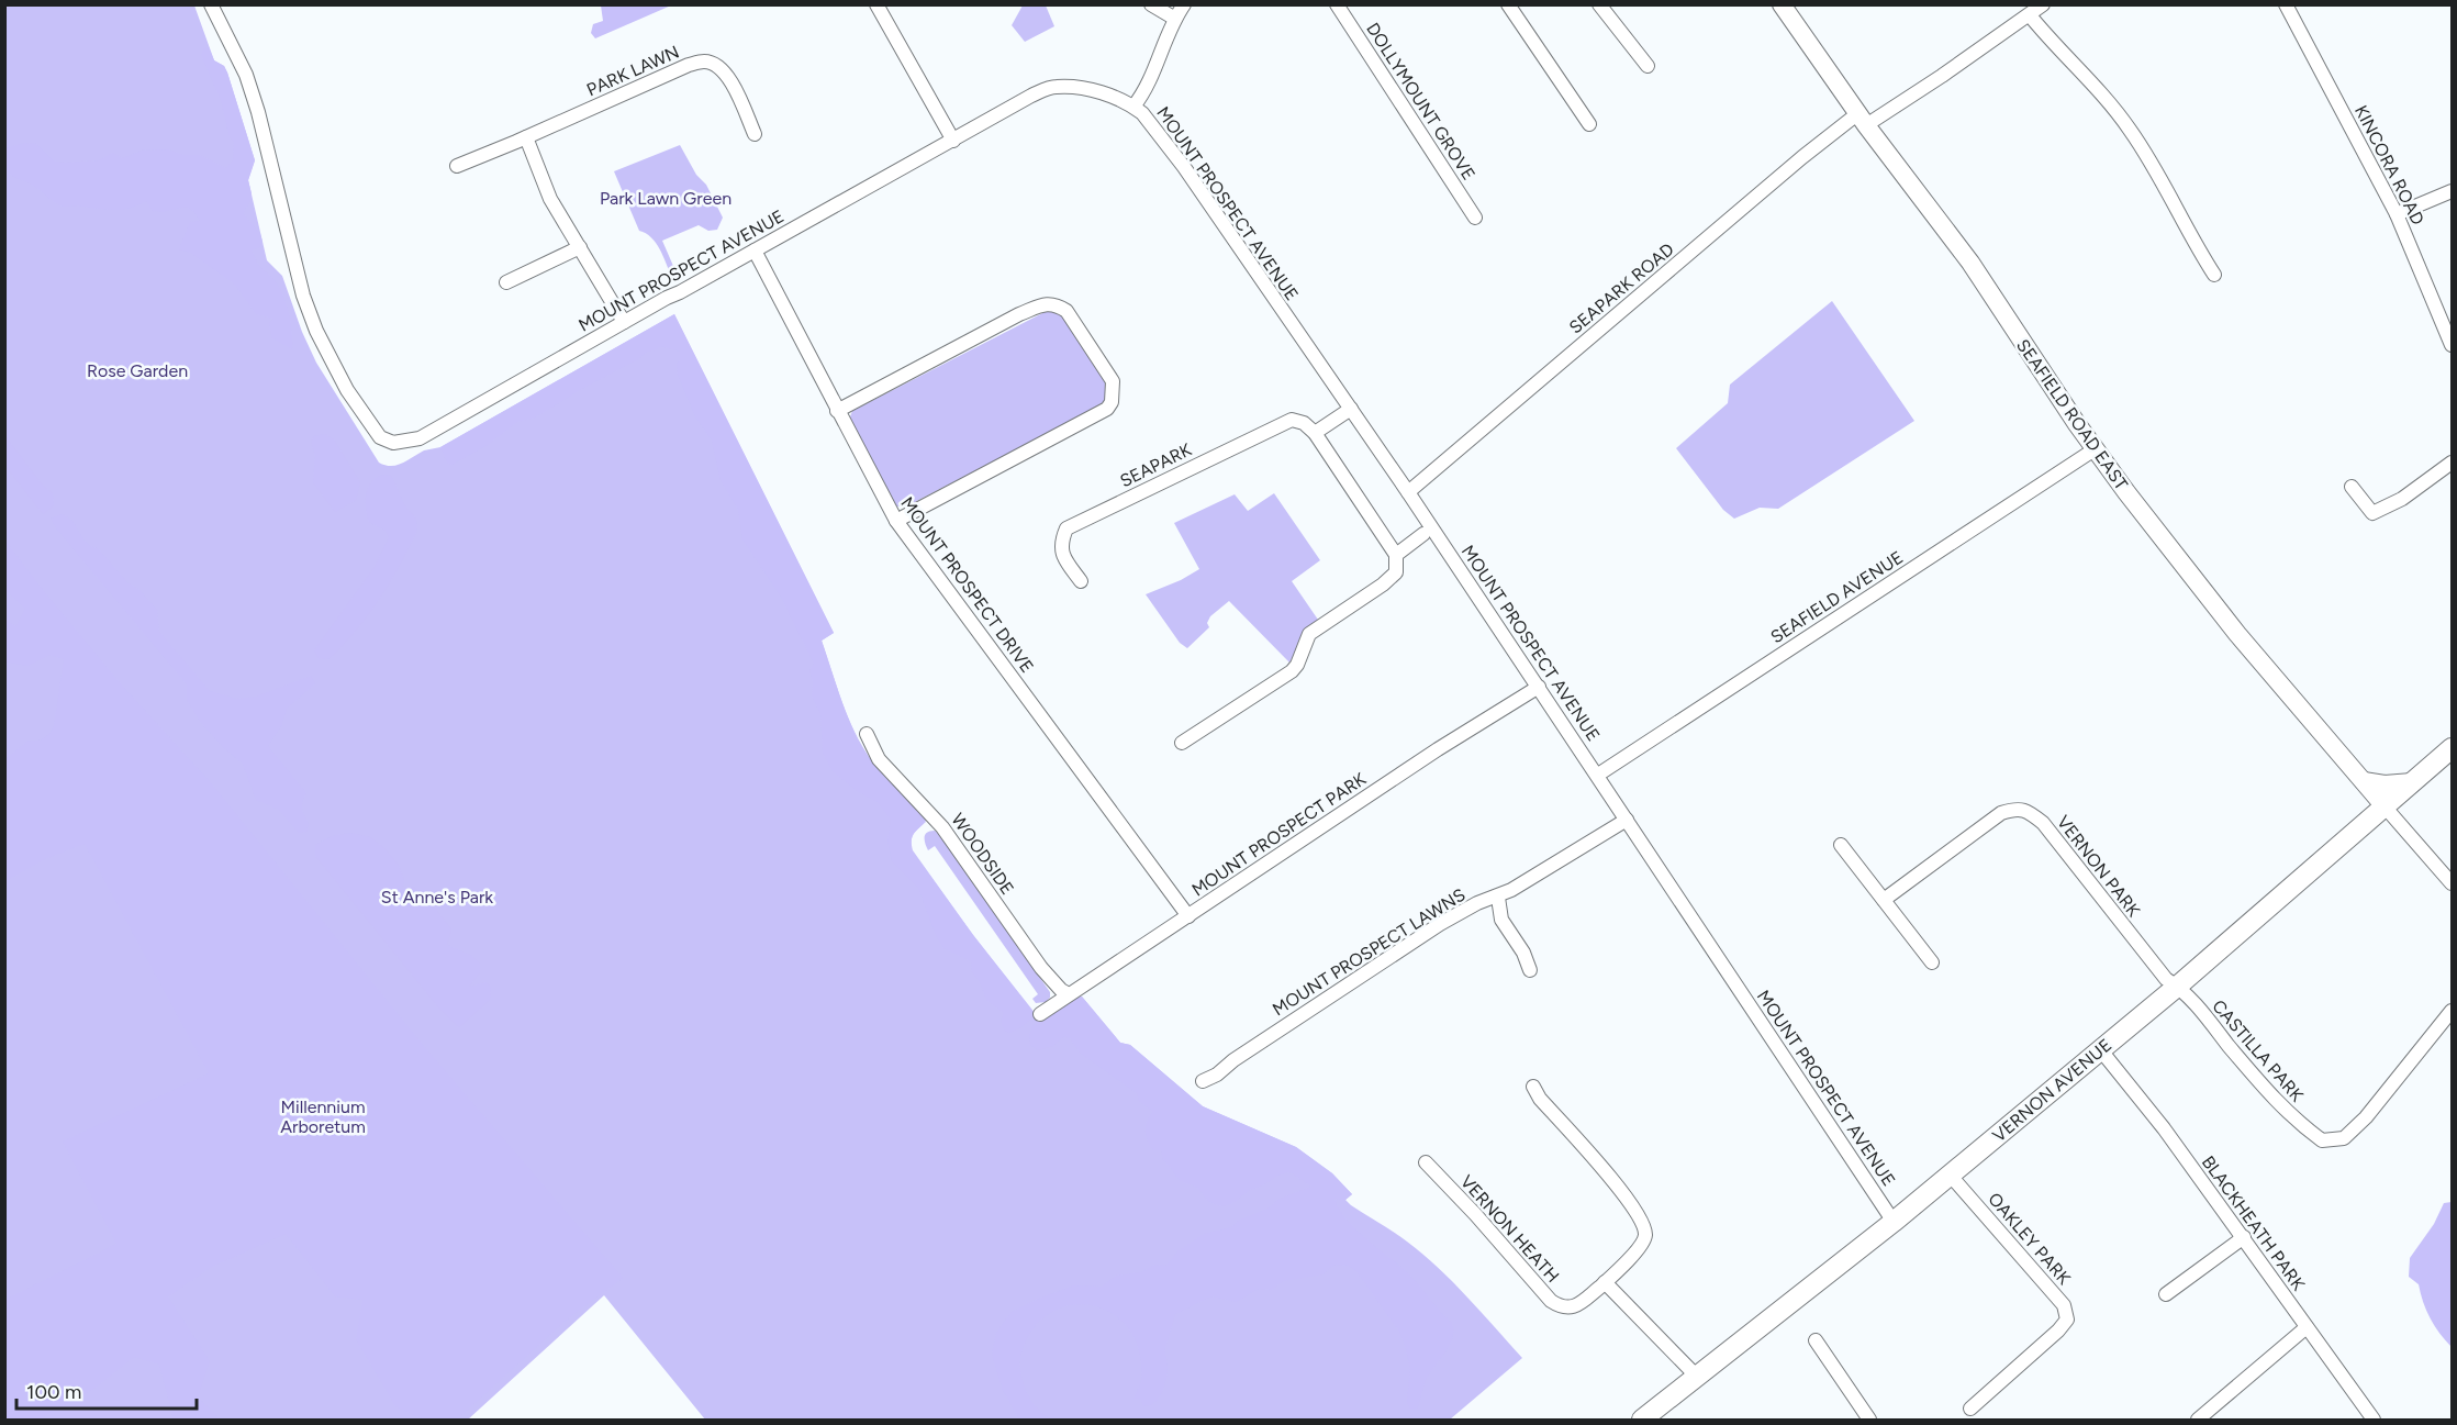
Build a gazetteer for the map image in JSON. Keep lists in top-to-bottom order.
{
  "streets": {
    "main road": ["VERNON AVENUE"],
    "street": [
      "PARK LAWN",
      "DOLLYMOUNT GROVE",
      "KINCORA ROAD",
      "MOUNT PROSPECT AVENUE",
      "SEAPARK ROAD",
      "SEAFIELD ROAD EAST",
      "SEAPARK",
      "MOUNT PROSPECT DRIVE",
      "SEAFIELD AVENUE",
      "MOUNT PROSPECT PARK",
      "WOODSIDE",
      "VERNON PARK",
      "MOUNT PROSPECT LAWNS",
      "CASTILLA PARK",
      "BLACKHEATH PARK",
      "VERNON HEATH",
      "OAKLEY PARK"
    ]
  },
  "crossings": [
    ["MOUNT PROSPECT AVENUE", "SEAPARK ROAD"],
    ["MOUNT PROSPECT AVENUE", "MOUNT PROSPECT DRIVE"],
    ["MOUNT PROSPECT AVENUE", "SEAFIELD AVENUE"],
    ["MOUNT PROSPECT AVENUE", "MOUNT PROSPECT PARK"],
    ["MOUNT PROSPECT AVENUE", "MOUNT PROSPECT LAWNS"],
    ["MOUNT PROSPECT AVENUE", "VERNON AVENUE"],
    ["SEAPARK ROAD", "SEAFIELD ROAD EAST"],
    ["SEAFIELD ROAD EAST", "SEAFIELD AVENUE"],
    ["SEAFIELD ROAD EAST", "VERNON AVENUE"],
    ["MOUNT PROSPECT DRIVE", "MOUNT PROSPECT PARK"],
    ["MOUNT PROSPECT PARK", "WOODSIDE"],
    ["VERNON PARK", "CASTILLA PARK"],
    ["VERNON PARK", "VERNON AVENUE"],
    ["CASTILLA PARK", "VERNON AVENUE"],
    ["VERNON AVENUE", "BLACKHEATH PARK"],
    ["VERNON AVENUE", "OAKLEY PARK"]
  ],
  "parks": [
    "Park Lawn Green",
    "Rose Garden",
    "St Anne's Park",
    "Millennium Arboretum"
  ],
  "scale_bar": "100 m"
}
